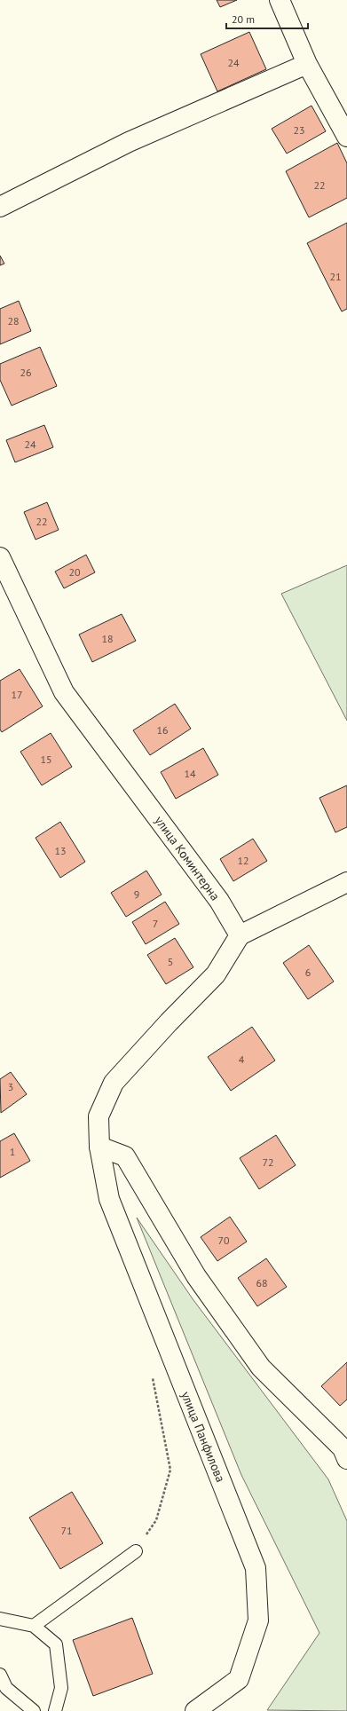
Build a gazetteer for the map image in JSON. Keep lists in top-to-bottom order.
{
  "streets": {
    "street": ["улица Коминтерна", "улица Панфилова"]
  },
  "house_numbers": [
    "24",
    "23",
    "22",
    "21",
    "28",
    "26",
    "24",
    "22",
    "20",
    "18",
    "17",
    "16",
    "15",
    "14",
    "13",
    "12",
    "9",
    "7",
    "5",
    "6",
    "4",
    "3",
    "1",
    "72",
    "70",
    "68",
    "71"
  ],
  "scale_bar": "20 m"
}
